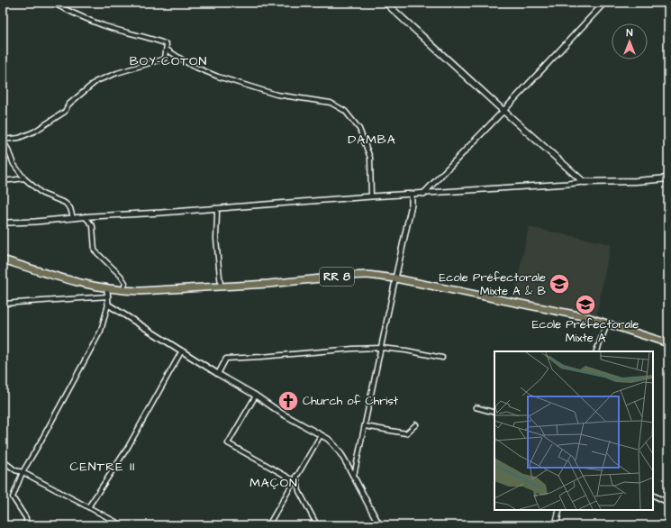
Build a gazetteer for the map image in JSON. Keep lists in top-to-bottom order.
{
  "streets": {
    "main road": ["RR 8"]
  },
  "districts": [
    "BOY-COTON",
    "DAMBA",
    "CENTRE II",
    "MAÇON"
  ],
  "places": {
    "school or university": ["Ecole Préfectorale Mixte A & B", "Ecole Préfectorale Mixte A"],
    "church": ["Church of Christ"]
  },
  "north": "top"
}
